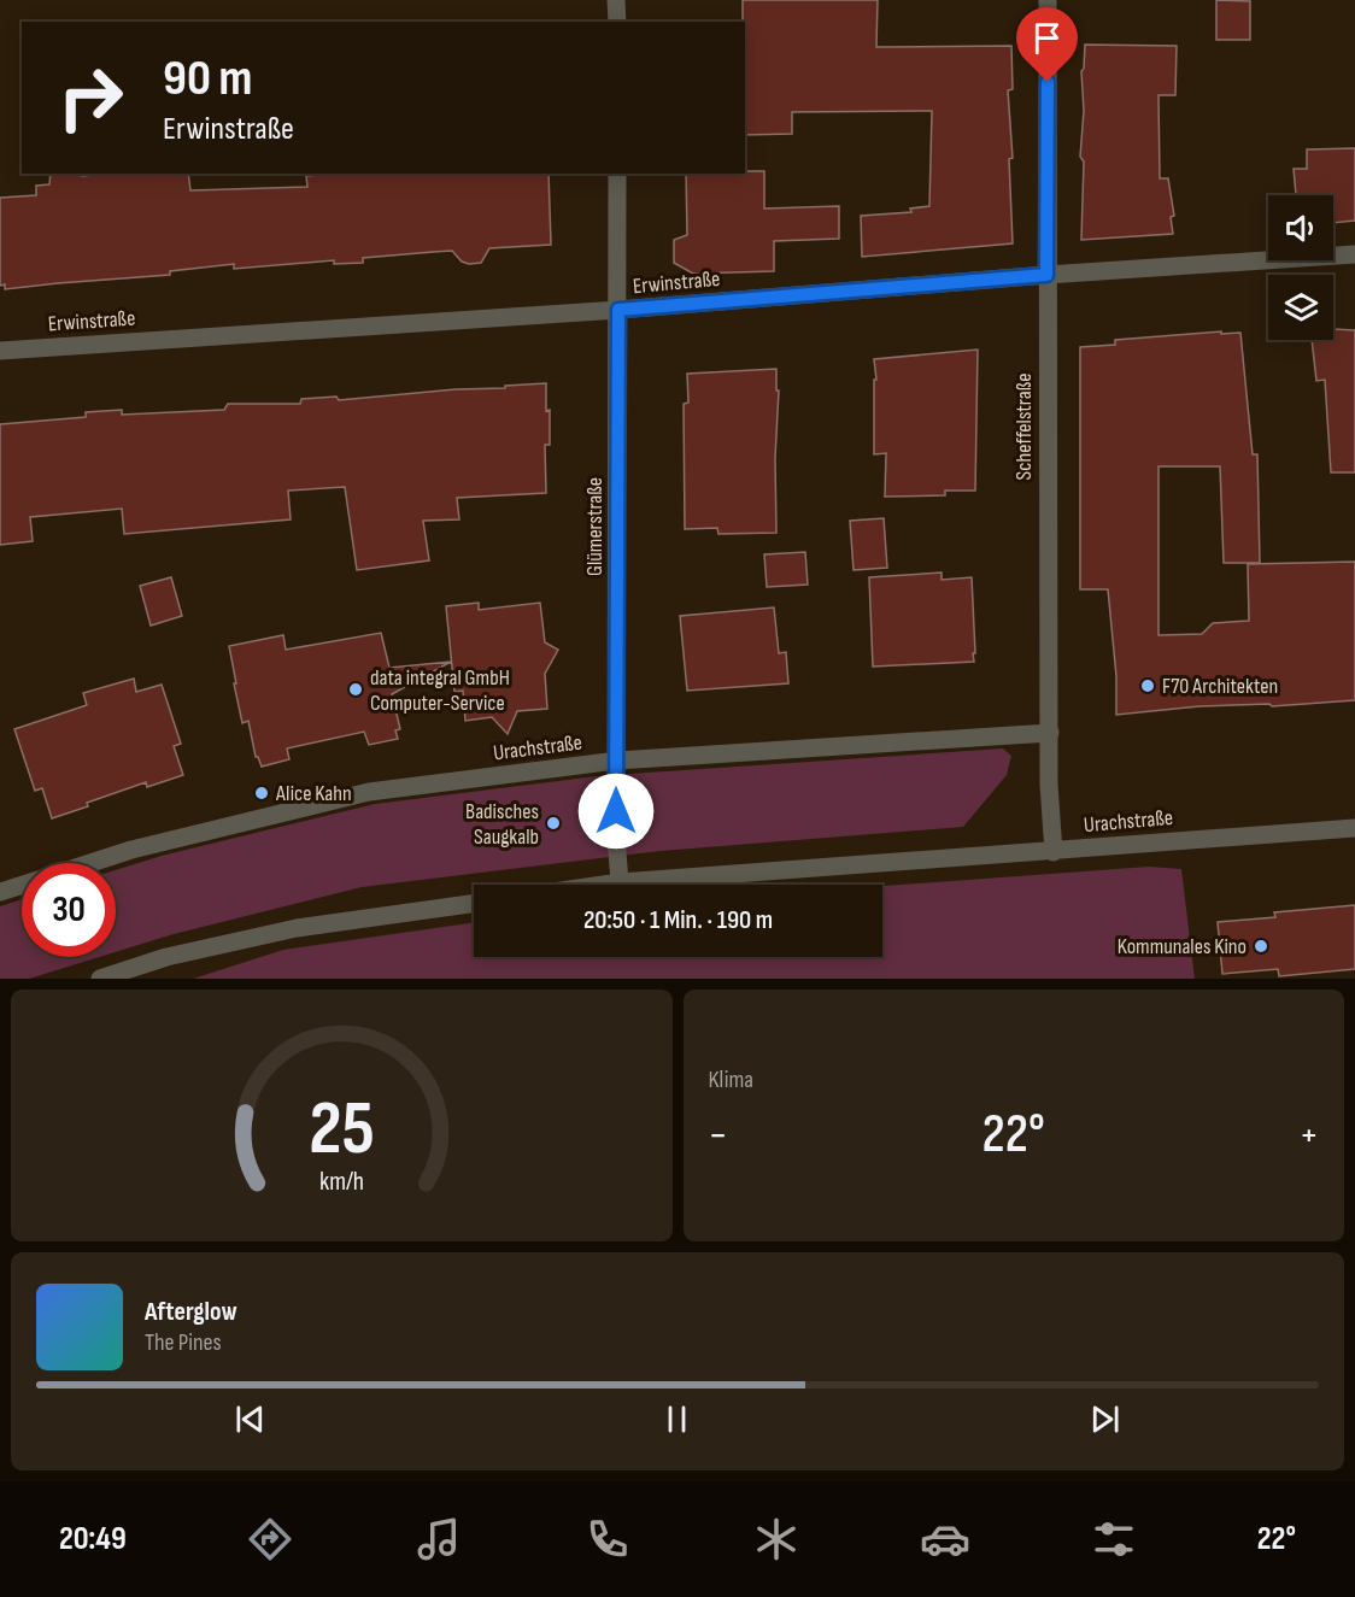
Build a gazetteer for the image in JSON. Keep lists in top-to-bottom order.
{
  "streets": {
    "street": [
      "Erwinstraße",
      "Scheffelstraße",
      "Glümerstraße",
      "Urachstraße"
    ]
  },
  "crossings": [
    ["Erwinstraße", "Scheffelstraße"],
    ["Erwinstraße", "Glümerstraße"],
    ["Scheffelstraße", "Urachstraße"],
    ["Glümerstraße", "Urachstraße"]
  ],
  "places": [
    "F70 Architekten",
    "data integral GmbH Computer-Service",
    "Alice Kahn",
    "Badisches Saugkalb",
    "Kommunales Kino"
  ],
  "page": {
    "turn": ["90 m", "Erwinstraße"],
    "limit": "30",
    "trip": "20:50 · 1 Min. · 190 m",
    "tile": "Klima",
    "heat": ["−", "22°", "+"],
    "song": ["Afterglow", "The Pines"],
    "tabs": ["20:49", "22°"],
    "gauge": ["25", "km/h"]
  }
}
